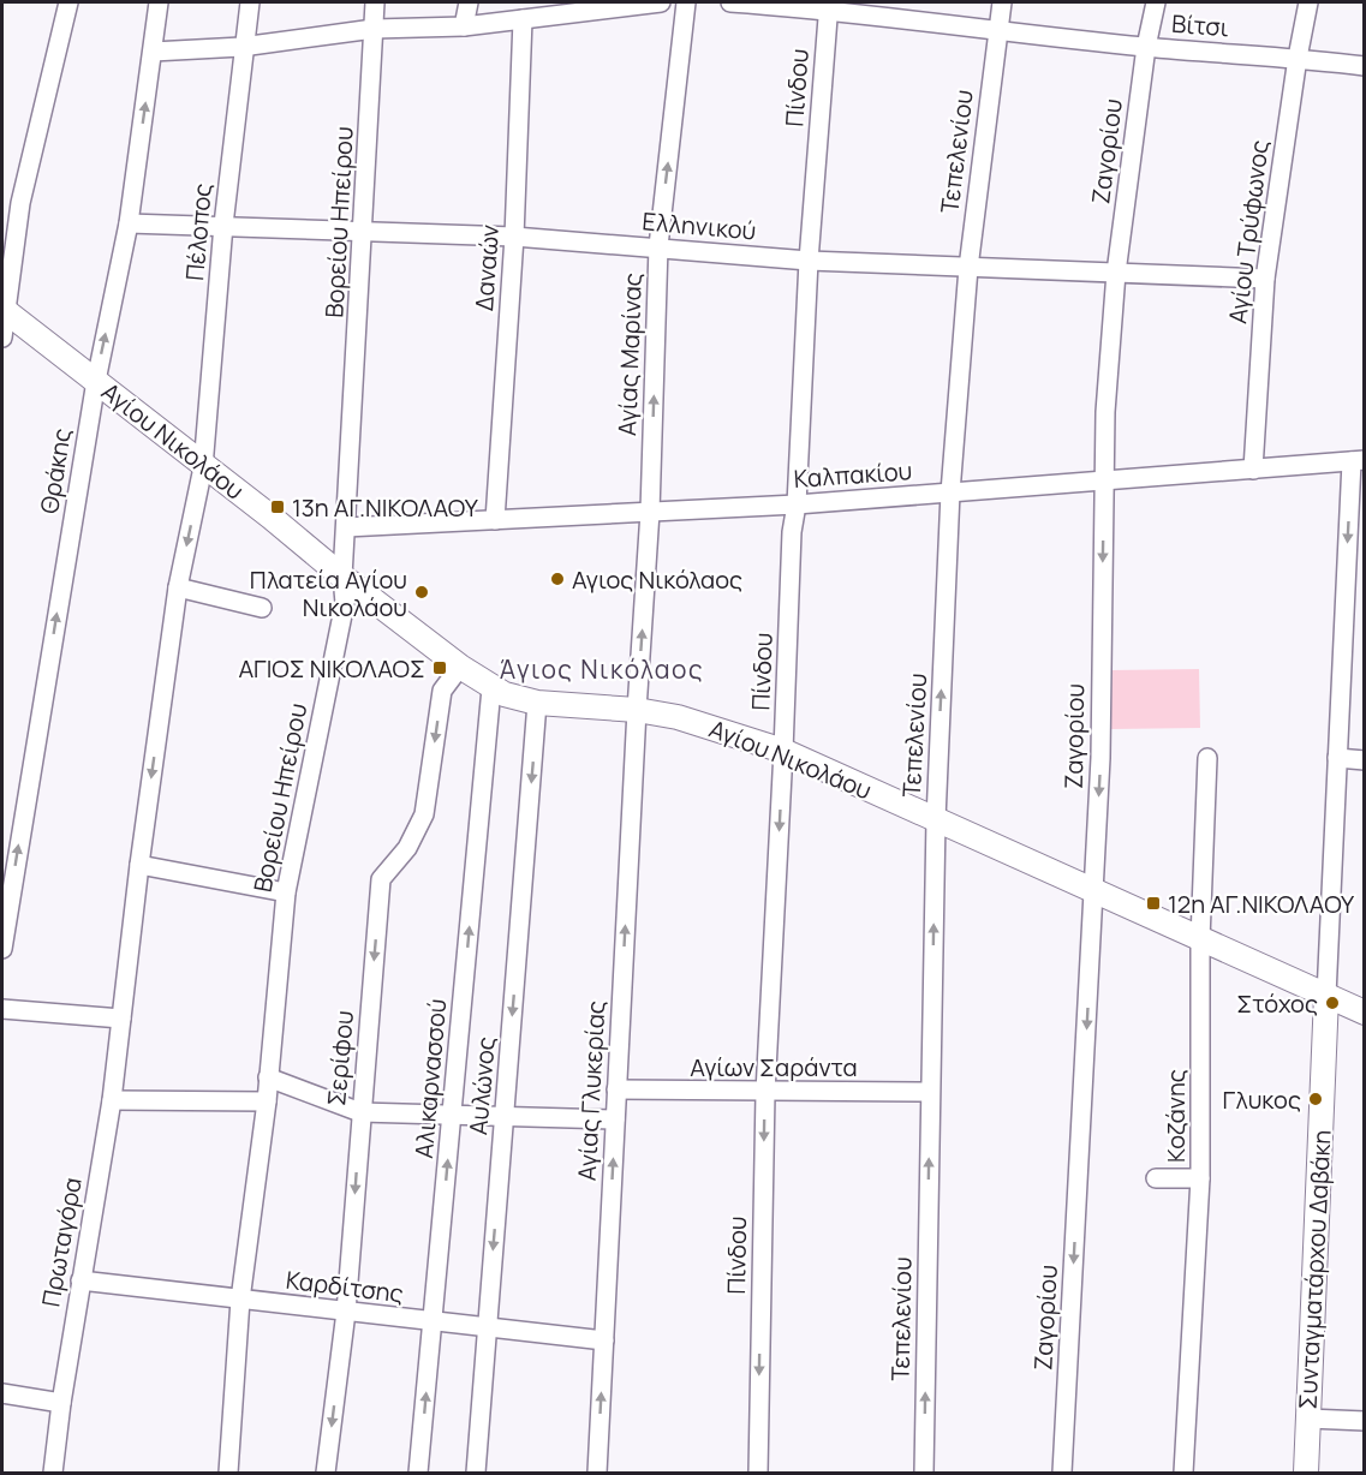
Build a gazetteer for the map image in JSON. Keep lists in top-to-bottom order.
{
  "streets": {
    "street": [
      "Βίτσι",
      "Πίνδου",
      "Τεπελενίου",
      "Ζαγορίου",
      "Βορείου Ηπείρου",
      "Ελληνικού",
      "Πέλοπος",
      "Αγίου Τρύφωνος",
      "Δαναών",
      "Αγίας Μαρίνας",
      "Αγίου Νικολάου",
      "Θράκης",
      "Καλπακίου",
      "Σερίφου",
      "Αγίων Σαράντα",
      "Αλικαρνασσού",
      "Αυλώνος",
      "Αγίας Γλυκερίας",
      "Κοζάνης",
      "Πρωταγόρα",
      "Συνταγματάρχου Δαβάκη",
      "Καρδίτσης"
    ]
  },
  "crossings": [
    ["Βίτσι", "Πίνδου"],
    ["Βίτσι", "Τεπελενίου"],
    ["Βίτσι", "Ζαγορίου"],
    ["Βίτσι", "Αγίου Τρύφωνος"],
    ["Πίνδου", "Ελληνικού"],
    ["Πίνδου", "Αγίου Νικολάου"],
    ["Πίνδου", "Καλπακίου"],
    ["Πίνδου", "Αγίων Σαράντα"],
    ["Τεπελενίου", "Ελληνικού"],
    ["Τεπελενίου", "Αγίου Νικολάου"],
    ["Τεπελενίου", "Καλπακίου"],
    ["Τεπελενίου", "Αγίων Σαράντα"],
    ["Ζαγορίου", "Ελληνικού"],
    ["Ζαγορίου", "Αγίου Νικολάου"],
    ["Ζαγορίου", "Καλπακίου"],
    ["Βορείου Ηπείρου", "Ελληνικού"],
    ["Βορείου Ηπείρου", "Αγίου Νικολάου"],
    ["Βορείου Ηπείρου", "Καλπακίου"],
    ["Βορείου Ηπείρου", "Καρδίτσης"],
    ["Ελληνικού", "Πέλοπος"],
    ["Ελληνικού", "Αγίου Τρύφωνος"],
    ["Ελληνικού", "Δαναών"],
    ["Ελληνικού", "Αγίας Μαρίνας"],
    ["Ελληνικού", "Θράκης"],
    ["Πέλοπος", "Αγίου Νικολάου"],
    ["Πέλοπος", "Πρωταγόρα"],
    ["Αγίου Τρύφωνος", "Καλπακίου"],
    ["Δαναών", "Καλπακίου"],
    ["Αγίας Μαρίνας", "Αγίου Νικολάου"],
    ["Αγίας Μαρίνας", "Καλπακίου"],
    ["Αγίας Μαρίνας", "Αγίας Γλυκερίας"],
    ["Αγίου Νικολάου", "Θράκης"],
    ["Αγίου Νικολάου", "Σερίφου"],
    ["Αγίου Νικολάου", "Αλικαρνασσού"],
    ["Αγίου Νικολάου", "Αυλώνος"],
    ["Αγίου Νικολάου", "Αγίας Γλυκερίας"],
    ["Αγίου Νικολάου", "Κοζάνης"],
    ["Αγίου Νικολάου", "Συνταγματάρχου Δαβάκη"],
    ["Καλπακίου", "Συνταγματάρχου Δαβάκη"],
    ["Σερίφου", "Καρδίτσης"],
    ["Αγίων Σαράντα", "Αγίας Γλυκερίας"],
    ["Αλικαρνασσού", "Καρδίτσης"],
    ["Αυλώνος", "Καρδίτσης"],
    ["Αγίας Γλυκερίας", "Καρδίτσης"],
    ["Πρωταγόρα", "Καρδίτσης"]
  ],
  "one_way": [
    "Πίνδου",
    "Τεπελενίου",
    "Ζαγορίου",
    "Πέλοπος",
    "Αγίας Μαρίνας",
    "Σερίφου",
    "Αλικαρνασσού",
    "Αυλώνος",
    "Αγίας Γλυκερίας"
  ],
  "districts": ["Άγιος Νικόλαος"],
  "places": {
    "transit": ["13η ΑΓ.ΝΙΚΟΛΑΟΥ", "ΑΓΙΟΣ ΝΙΚΟΛΑΟΣ", "12η ΑΓ.ΝΙΚΟΛΑΟΥ"],
    "other": [
      "Αγιος Νικόλαος",
      "Πλατεία Αγίου Νικολάου",
      "Στόχος",
      "Γλυκος"
    ]
  }
}
